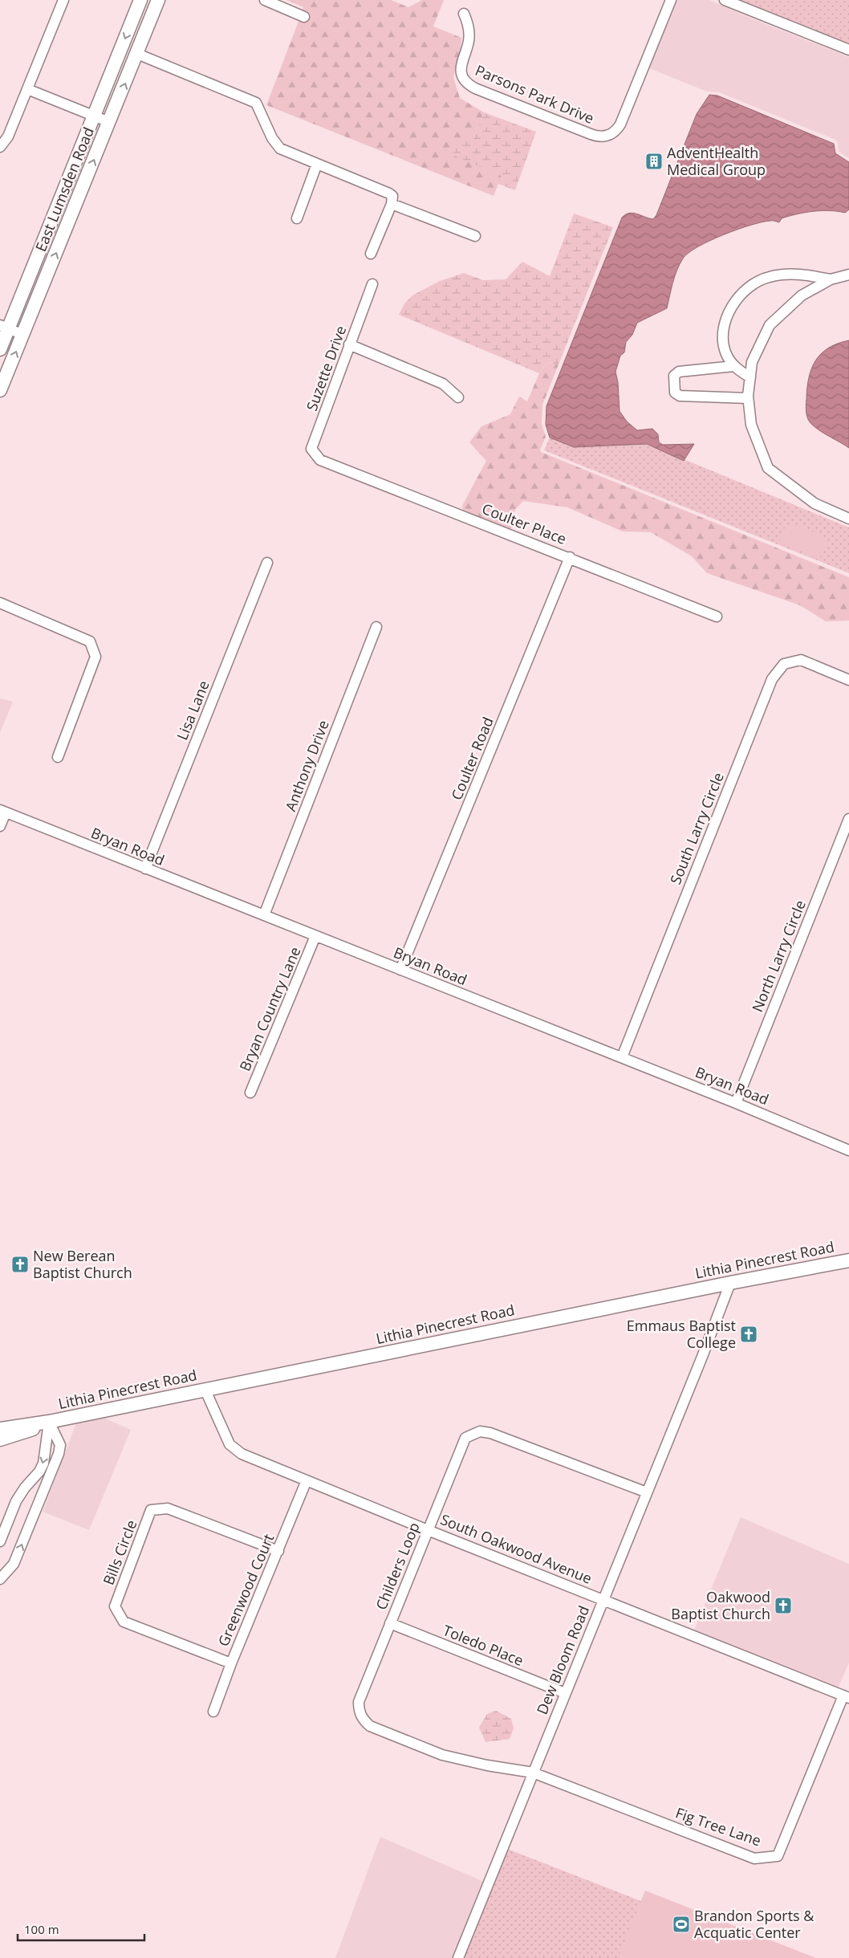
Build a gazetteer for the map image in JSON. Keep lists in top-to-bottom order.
{
  "streets": {
    "main road": ["East Lumsden Road", "Lithia Pinecrest Road"],
    "street": [
      "Parsons Park Drive",
      "Suzette Drive",
      "Coulter Place",
      "Lisa Lane",
      "Coulter Road",
      "Anthony Drive",
      "South Larry Circle",
      "Bryan Road",
      "North Larry Circle",
      "Bryan Country Lane",
      "South Oakwood Avenue",
      "Bills Circle",
      "Childers Loop",
      "Greenwood Court",
      "Toledo Place",
      "Dew Bloom Road",
      "Fig Tree Lane"
    ]
  },
  "crossings": [
    ["Suzette Drive", "Coulter Place"],
    ["Coulter Place", "Coulter Road"],
    ["Lisa Lane", "Bryan Road"],
    ["Coulter Road", "Bryan Road"],
    ["Anthony Drive", "Bryan Road"],
    ["South Larry Circle", "Bryan Road"],
    ["Bryan Road", "North Larry Circle"],
    ["Bryan Road", "Bryan Country Lane"],
    ["Lithia Pinecrest Road", "South Oakwood Avenue"],
    ["Lithia Pinecrest Road", "Dew Bloom Road"],
    ["South Oakwood Avenue", "Childers Loop"],
    ["South Oakwood Avenue", "Greenwood Court"],
    ["South Oakwood Avenue", "Dew Bloom Road"],
    ["South Oakwood Avenue", "Fig Tree Lane"],
    ["Bills Circle", "Greenwood Court"],
    ["Childers Loop", "Toledo Place"],
    ["Childers Loop", "Dew Bloom Road"],
    ["Childers Loop", "Fig Tree Lane"],
    ["Toledo Place", "Dew Bloom Road"],
    ["Dew Bloom Road", "Fig Tree Lane"]
  ],
  "places": {
    "building": ["AdventHealth Medical Group"],
    "church": ["New Berean Baptist Church", "Emmaus Baptist College", "Oakwood Baptist Church"],
    "sports": ["Brandon Sports & Acquatic Center"]
  },
  "scale_bar": "100 m"
}
